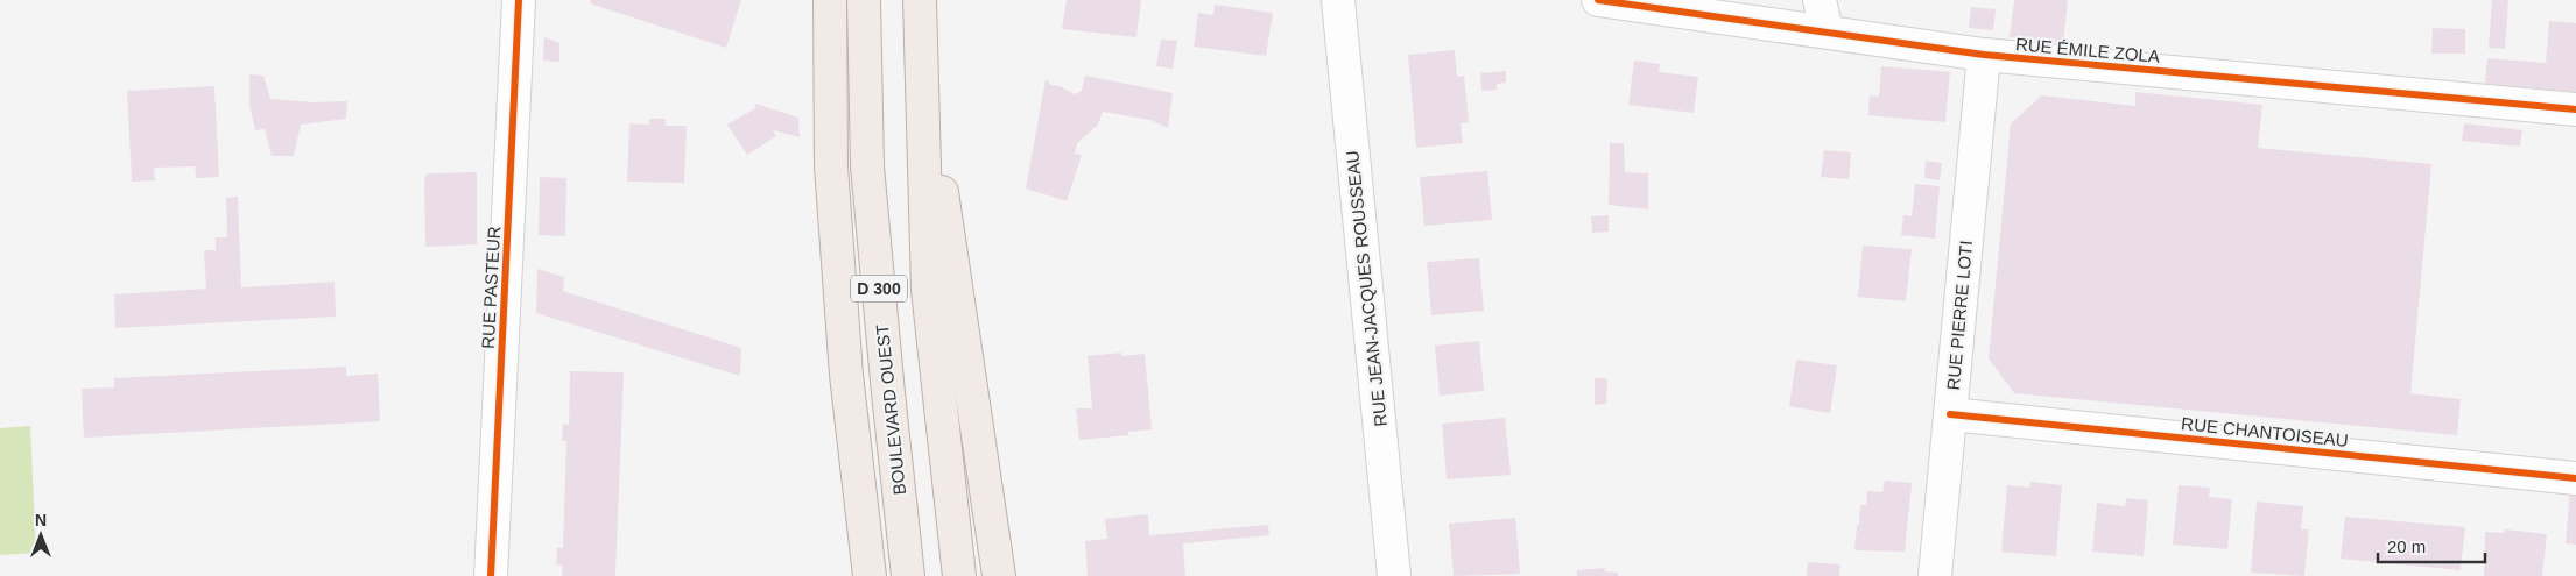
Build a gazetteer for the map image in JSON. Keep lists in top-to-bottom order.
{
  "streets": {
    "main road": ["D 300", "BOULEVARD OUEST"],
    "street": [
      "RUE ÉMILE ZOLA",
      "RUE PASTEUR",
      "RUE JEAN-JACQUES ROUSSEAU",
      "RUE PIERRE LOTI",
      "RUE CHANTOISEAU"
    ]
  },
  "crossings": [
    ["RUE ÉMILE ZOLA", "RUE PIERRE LOTI"],
    ["RUE PIERRE LOTI", "RUE CHANTOISEAU"]
  ],
  "scale_bar": "20 m",
  "north": "top"
}
